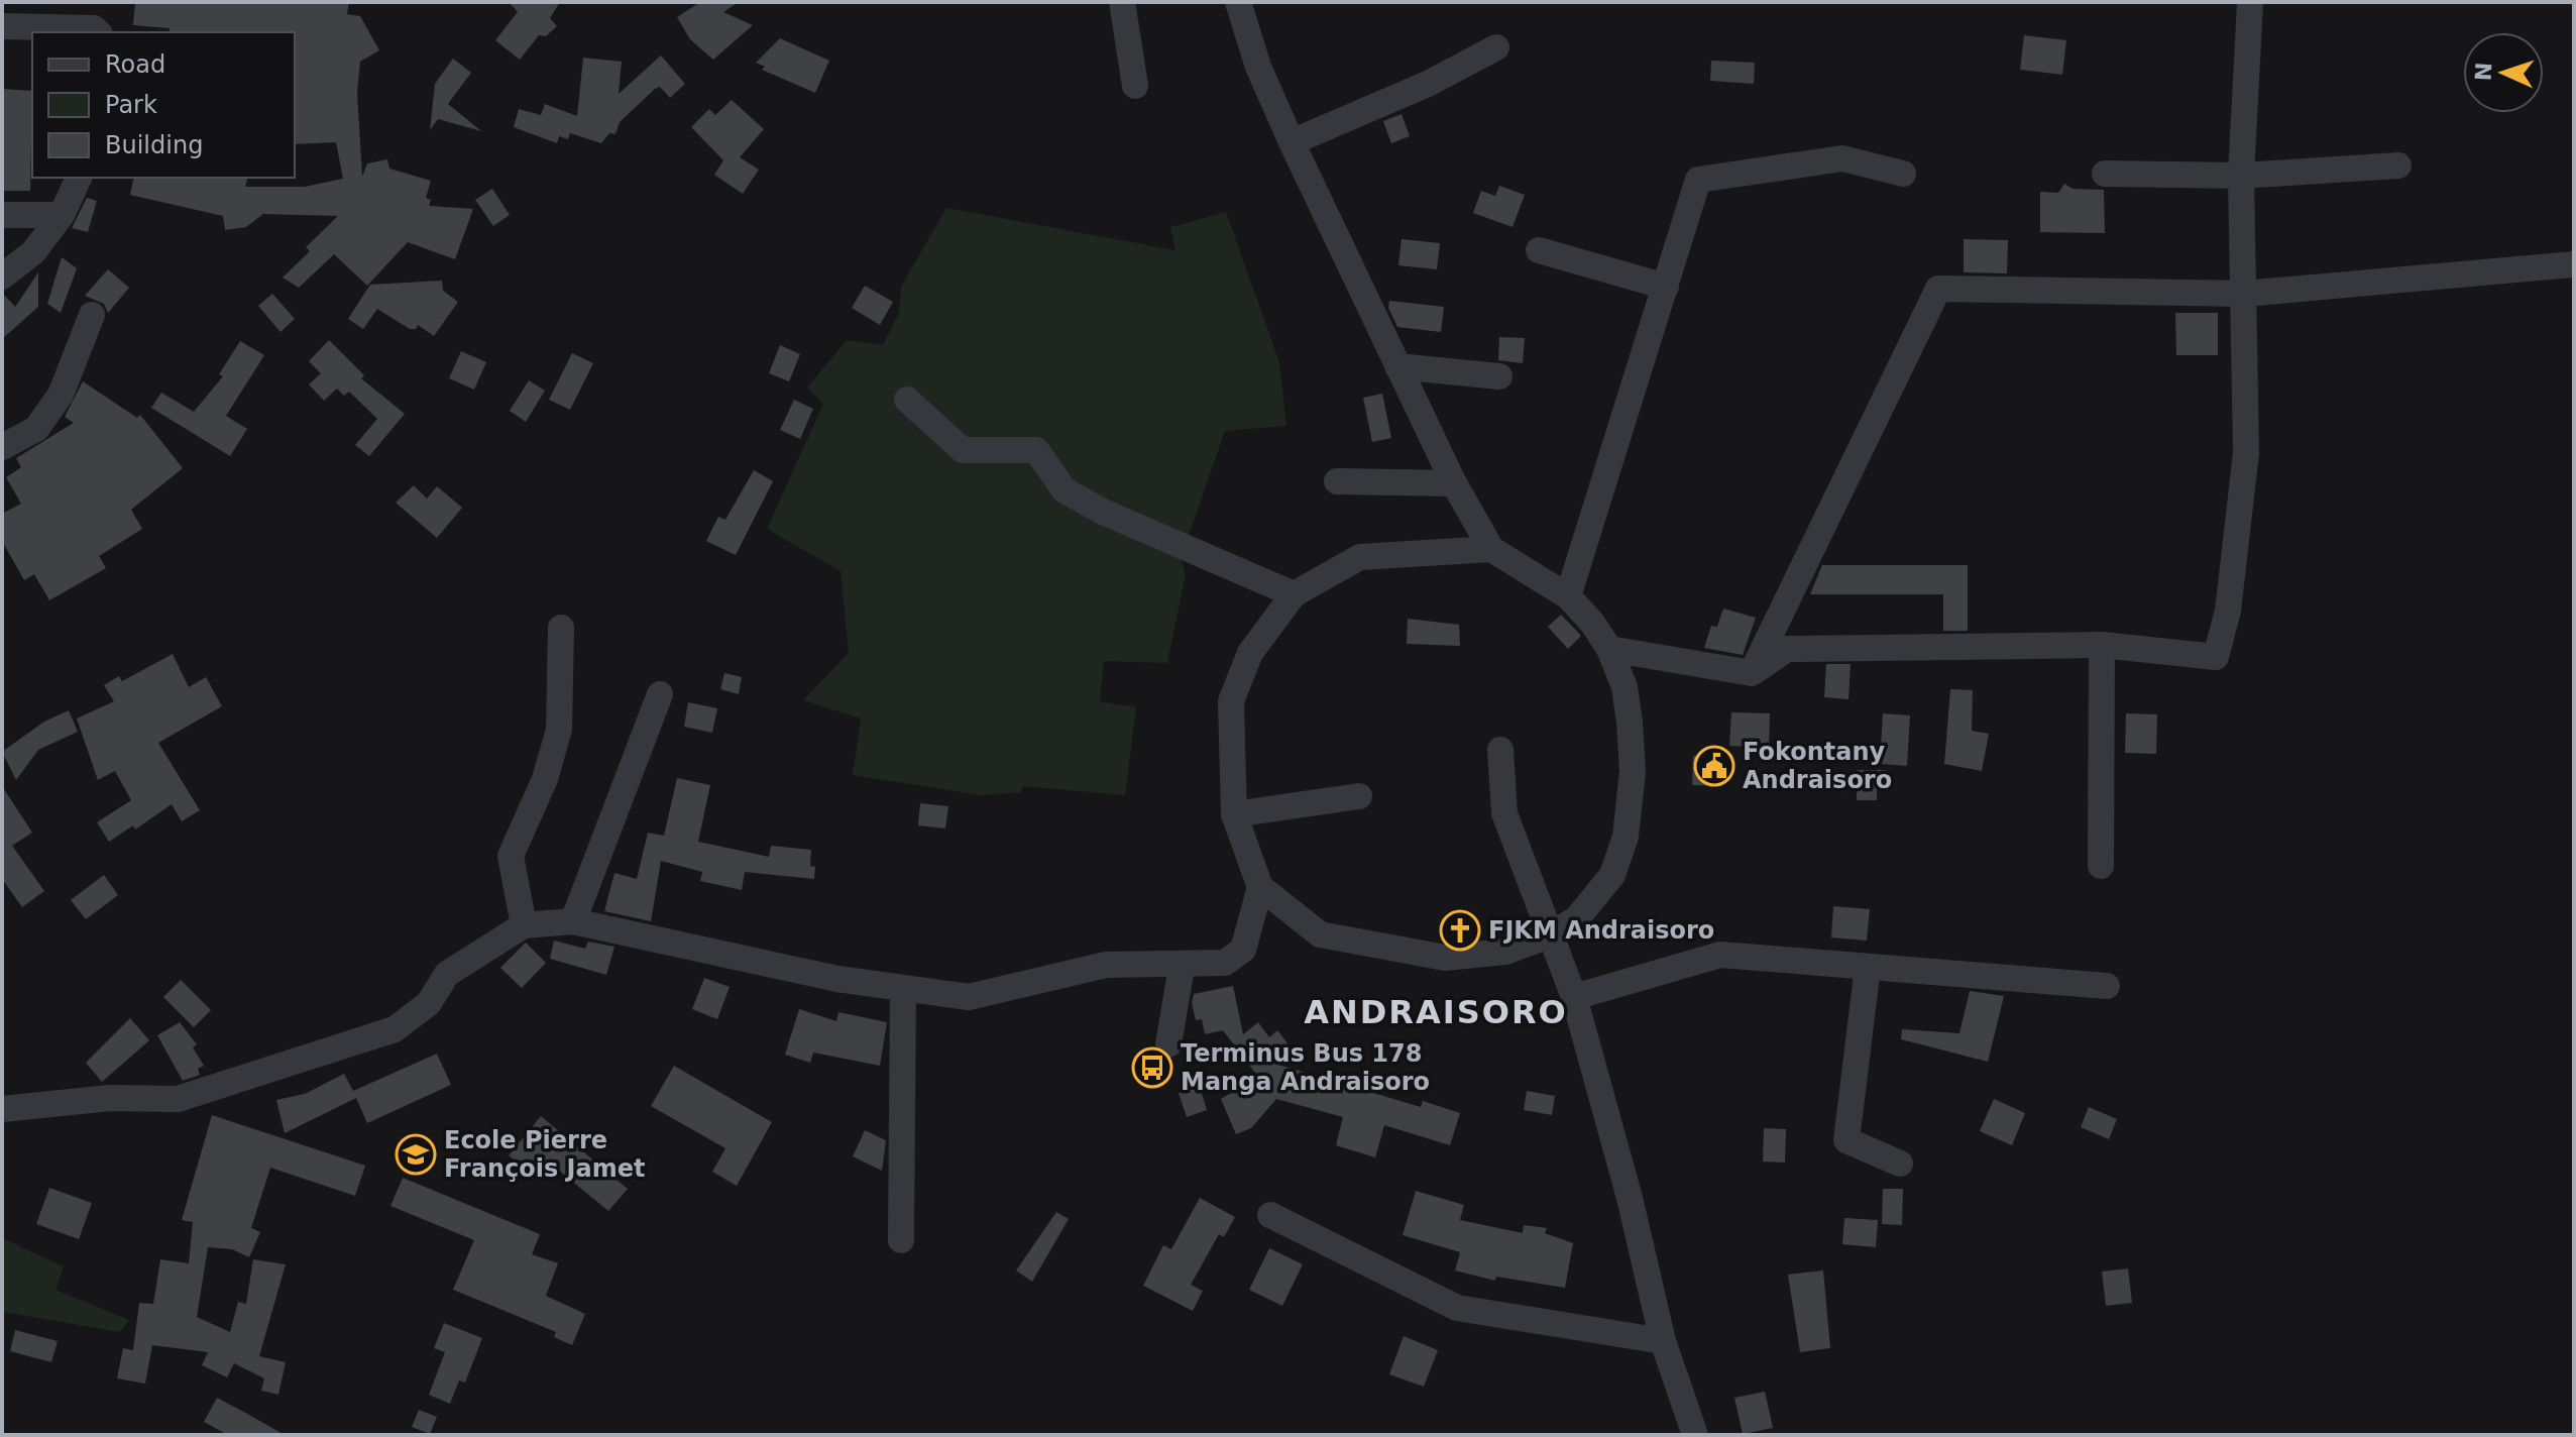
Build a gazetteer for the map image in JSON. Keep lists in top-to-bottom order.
{
  "districts": ["ANDRAISORO"],
  "places": {
    "public building": ["Fokontany Andraisoro"],
    "church": ["FJKM Andraisoro"],
    "bus stop": ["Terminus Bus 178 Manga Andraisoro"],
    "school or university": ["Ecole Pierre François Jamet"]
  },
  "legend": ["Road", "Park", "Building"],
  "north": "left"
}
